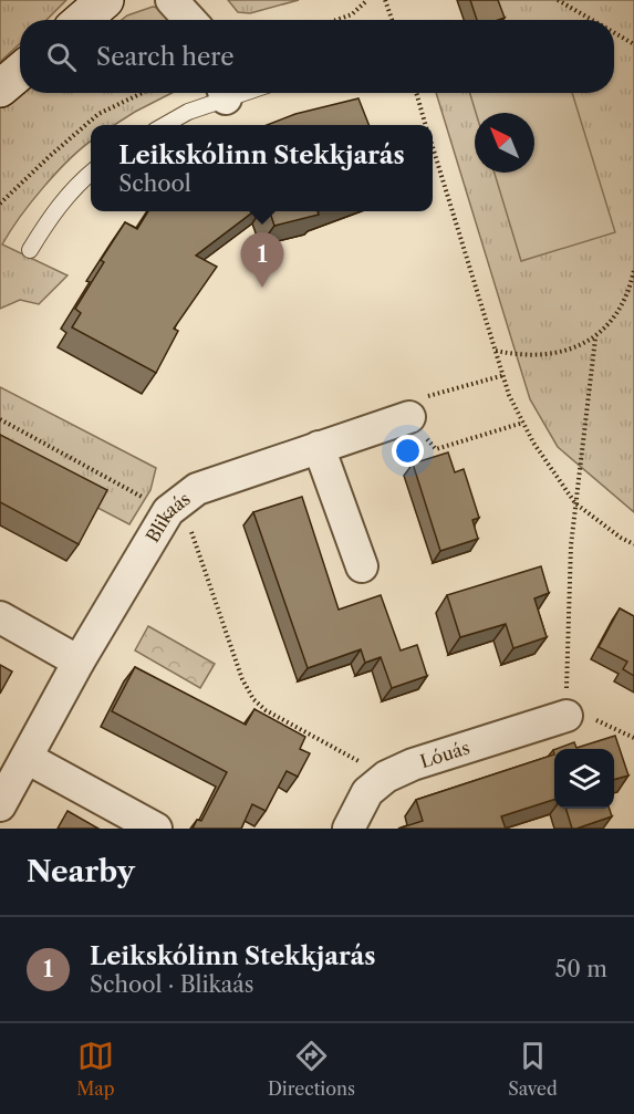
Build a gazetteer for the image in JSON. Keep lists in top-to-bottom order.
{
  "streets": {
    "street": ["Blikaás", "Lóuás"]
  },
  "north": "top left",
  "page": {
    "search": "Search here",
    "popup": ["Leikskólinn Stekkjarás", "School"],
    "pins": "1",
    "heading": "Nearby",
    "list": [
      {
        "mark": "1",
        "name": "Leikskólinn Stekkjarás",
        "note": "School · Blikaás",
        "value": "50 m"
      }
    ],
    "nav": ["Map", "Directions", "Saved"]
  }
}
